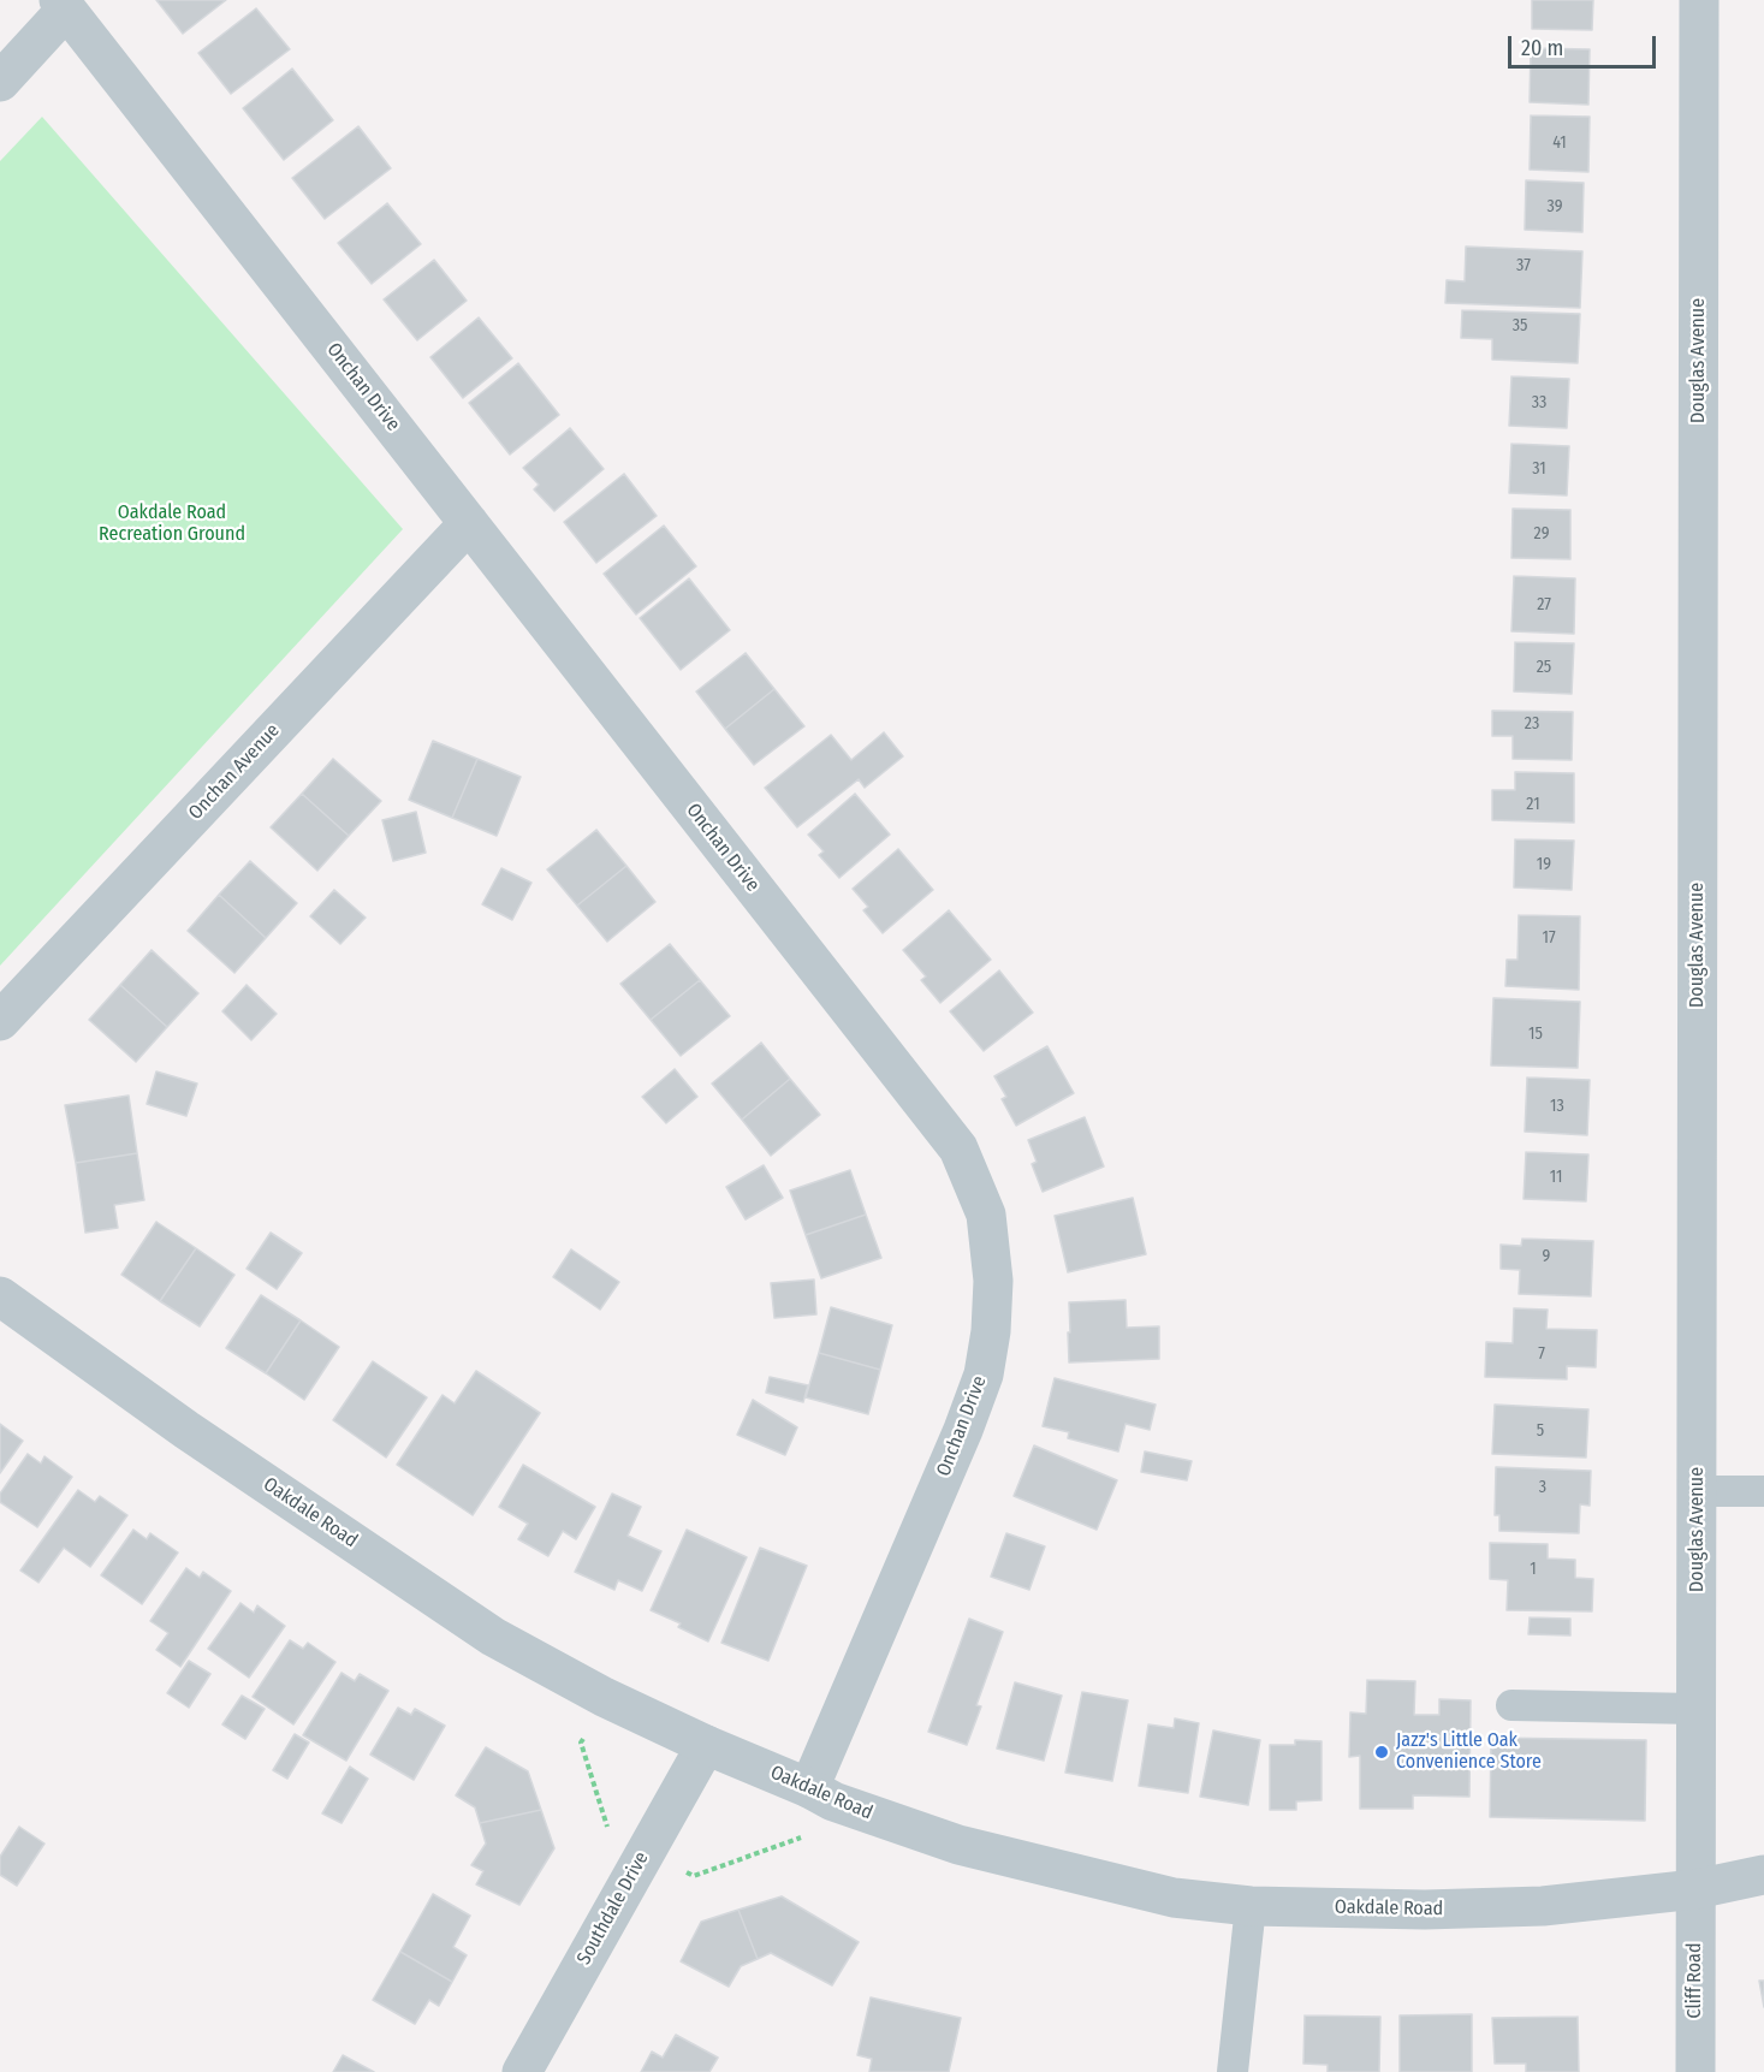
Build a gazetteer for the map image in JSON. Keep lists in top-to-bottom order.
{
  "streets": {
    "street": [
      "Douglas Avenue",
      "Onchan Drive",
      "Onchan Avenue",
      "Oakdale Road",
      "Southdale Drive",
      "Cliff Road"
    ]
  },
  "crossings": [
    ["Douglas Avenue", "Oakdale Road"],
    ["Douglas Avenue", "Cliff Road"],
    ["Onchan Drive", "Onchan Avenue"],
    ["Onchan Drive", "Oakdale Road"],
    ["Oakdale Road", "Southdale Drive"],
    ["Oakdale Road", "Cliff Road"]
  ],
  "parks": ["Oakdale Road Recreation Ground"],
  "places": ["Jazz's Little Oak Convenience Store"],
  "house_numbers": [
    "41",
    "39",
    "37",
    "35",
    "33",
    "31",
    "29",
    "27",
    "25",
    "23",
    "21",
    "19",
    "17",
    "15",
    "13",
    "11",
    "9",
    "7",
    "5",
    "3",
    "1"
  ],
  "scale_bar": "20 m"
}
